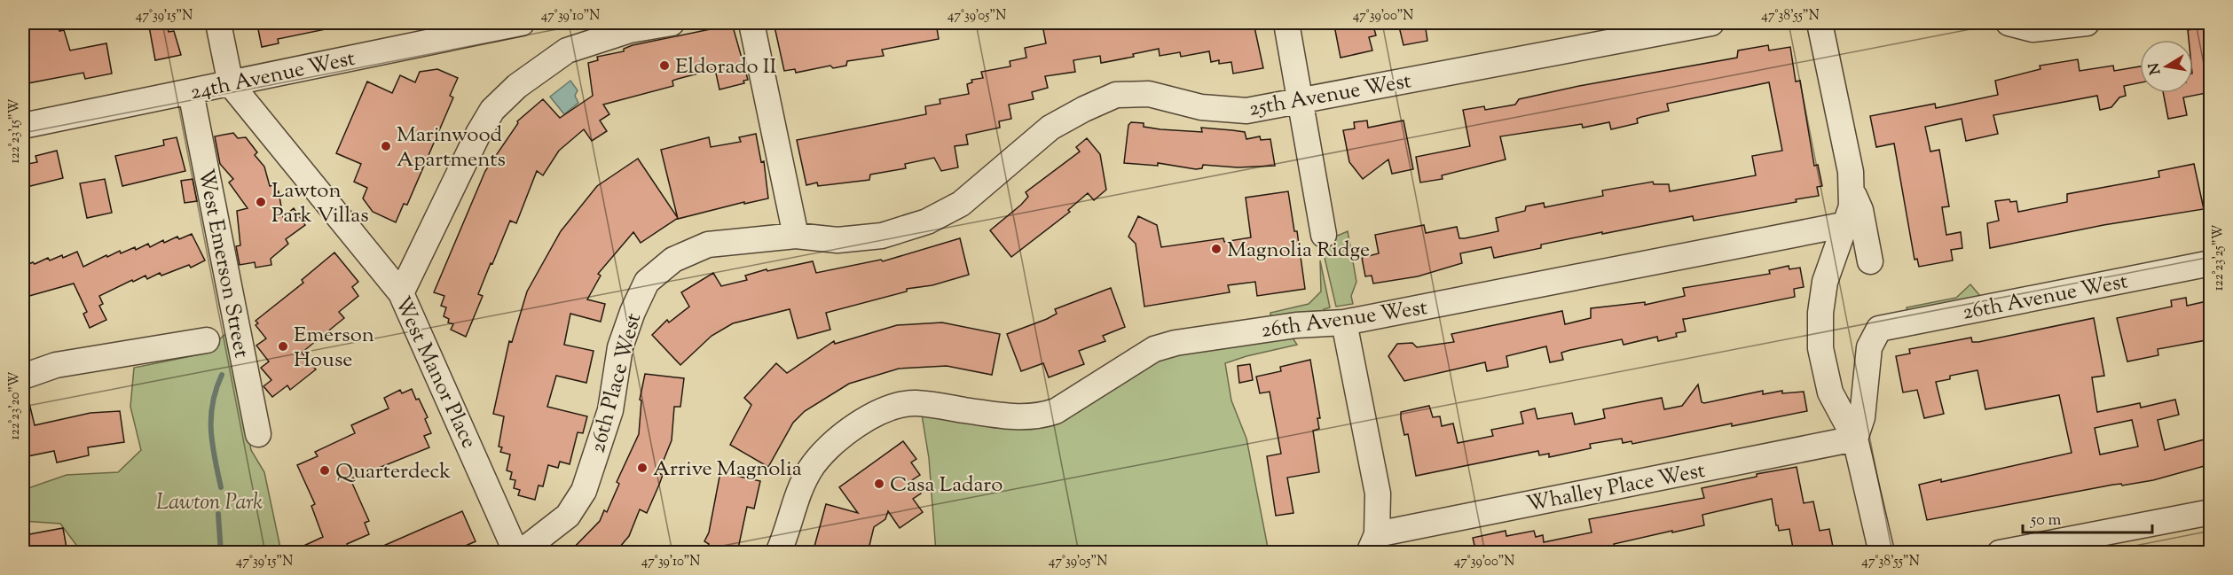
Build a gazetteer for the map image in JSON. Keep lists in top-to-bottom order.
{
  "streets": {
    "street": [
      "24th Avenue West",
      "25th Avenue West",
      "West Emerson Street",
      "26th Avenue West",
      "West Manor Place",
      "26th Place West",
      "Whalley Place West"
    ]
  },
  "crossings": [
    ["24th Avenue West", "West Emerson Street"],
    ["24th Avenue West", "West Manor Place"],
    ["25th Avenue West", "26th Place West"],
    ["26th Avenue West", "Whalley Place West"],
    ["West Manor Place", "26th Place West"]
  ],
  "parks": ["Lawton Park"],
  "places": [
    "Eldorado II",
    "Marinwood Apartments",
    "Lawton Park Villas",
    "Magnolia Ridge",
    "Emerson House",
    "Arrive Magnolia",
    "Quarterdeck",
    "Casa Ladaro"
  ],
  "scale_bar": "50 m",
  "north": "left",
  "coordinates": [
    "47°39'15\"N",
    "47°39'10\"N",
    "47°39'05\"N",
    "47°39'00\"N",
    "47°38'55\"N",
    "122°23'15\"W",
    "122°23'25\"W",
    "122°23'20\"W"
  ]
}
